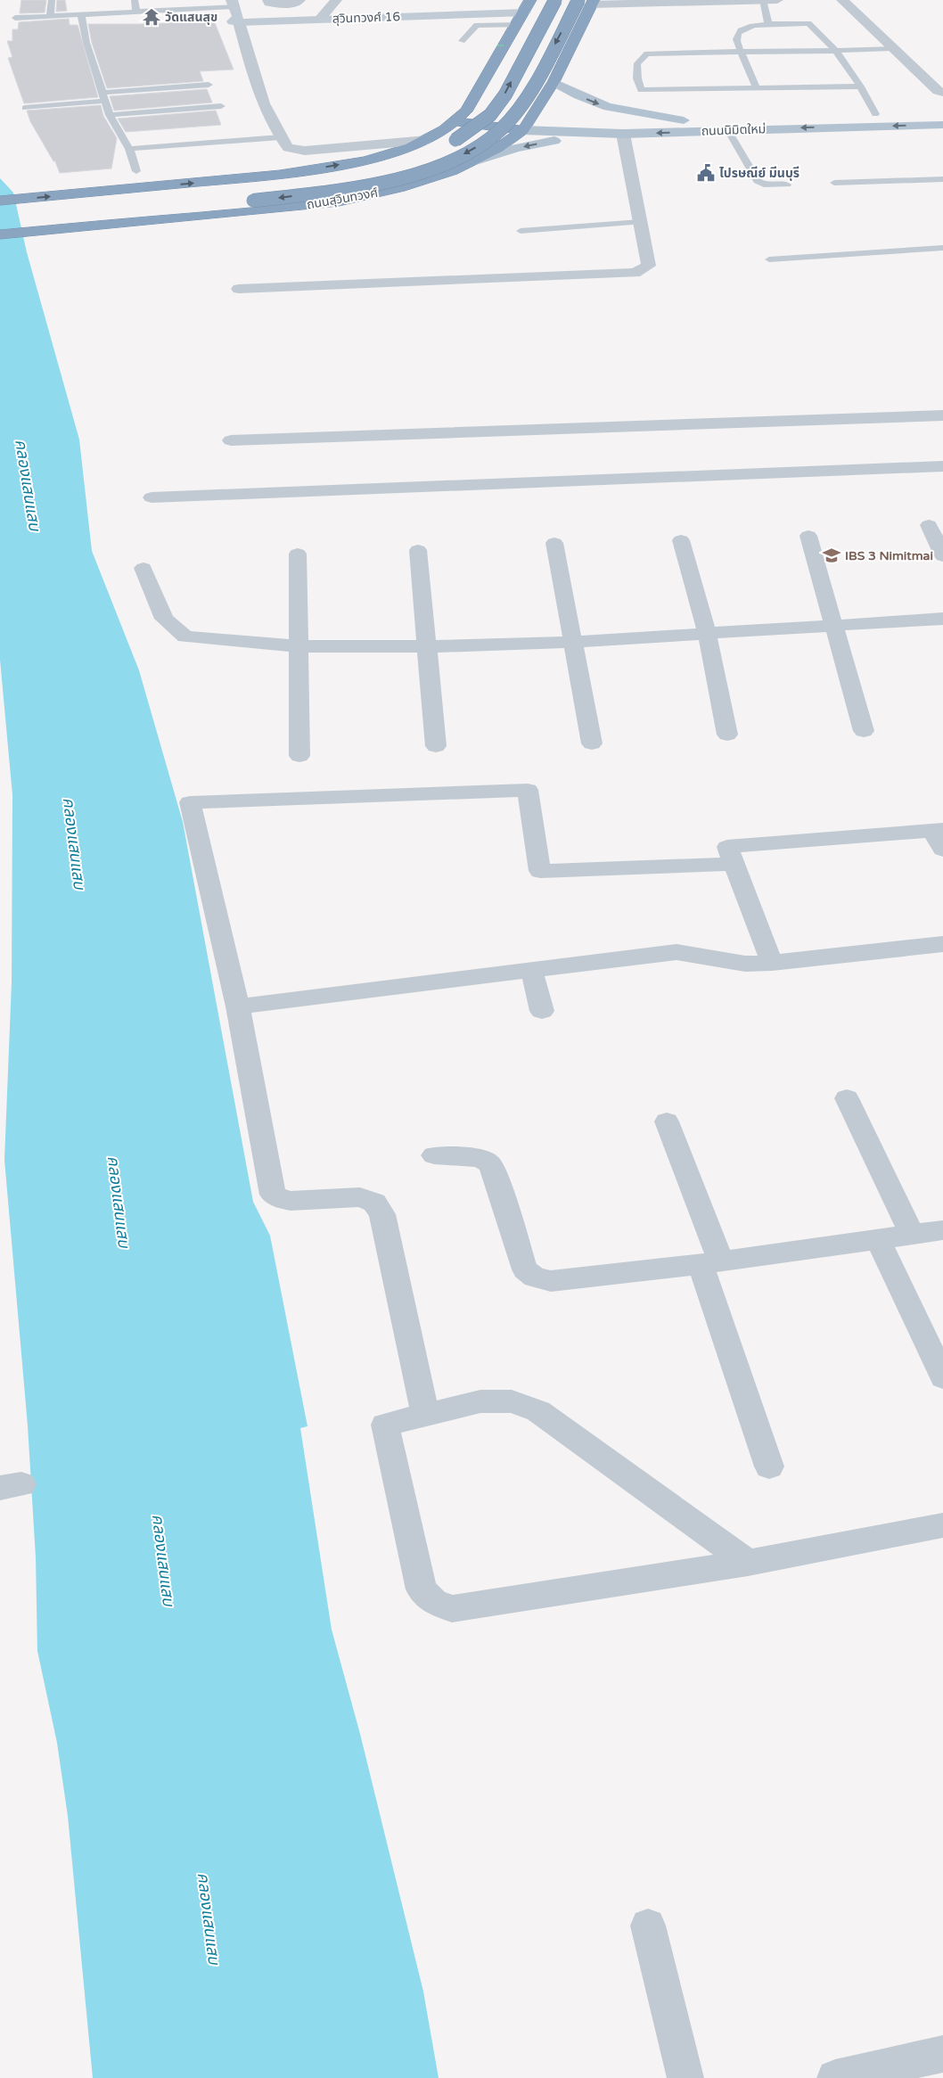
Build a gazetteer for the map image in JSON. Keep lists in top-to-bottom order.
{
  "streets": {
    "highway": ["ถนนสุวินทวงศ์"],
    "main road": ["ถนนนิมิตใหม่"],
    "street": ["สุวินทวงศ์ 16"]
  },
  "crossings": [
    ["ถนนนิมิตใหม่", "ถนนสุวินทวงศ์"]
  ],
  "water": ["คลองแสนแสบ"],
  "places": {
    "temple": ["วัดแสนสุข"],
    "public building": ["ไปรษณีย์ มีนบุรี"],
    "school or university": ["IBS 3 Nimitmai"]
  }
}
